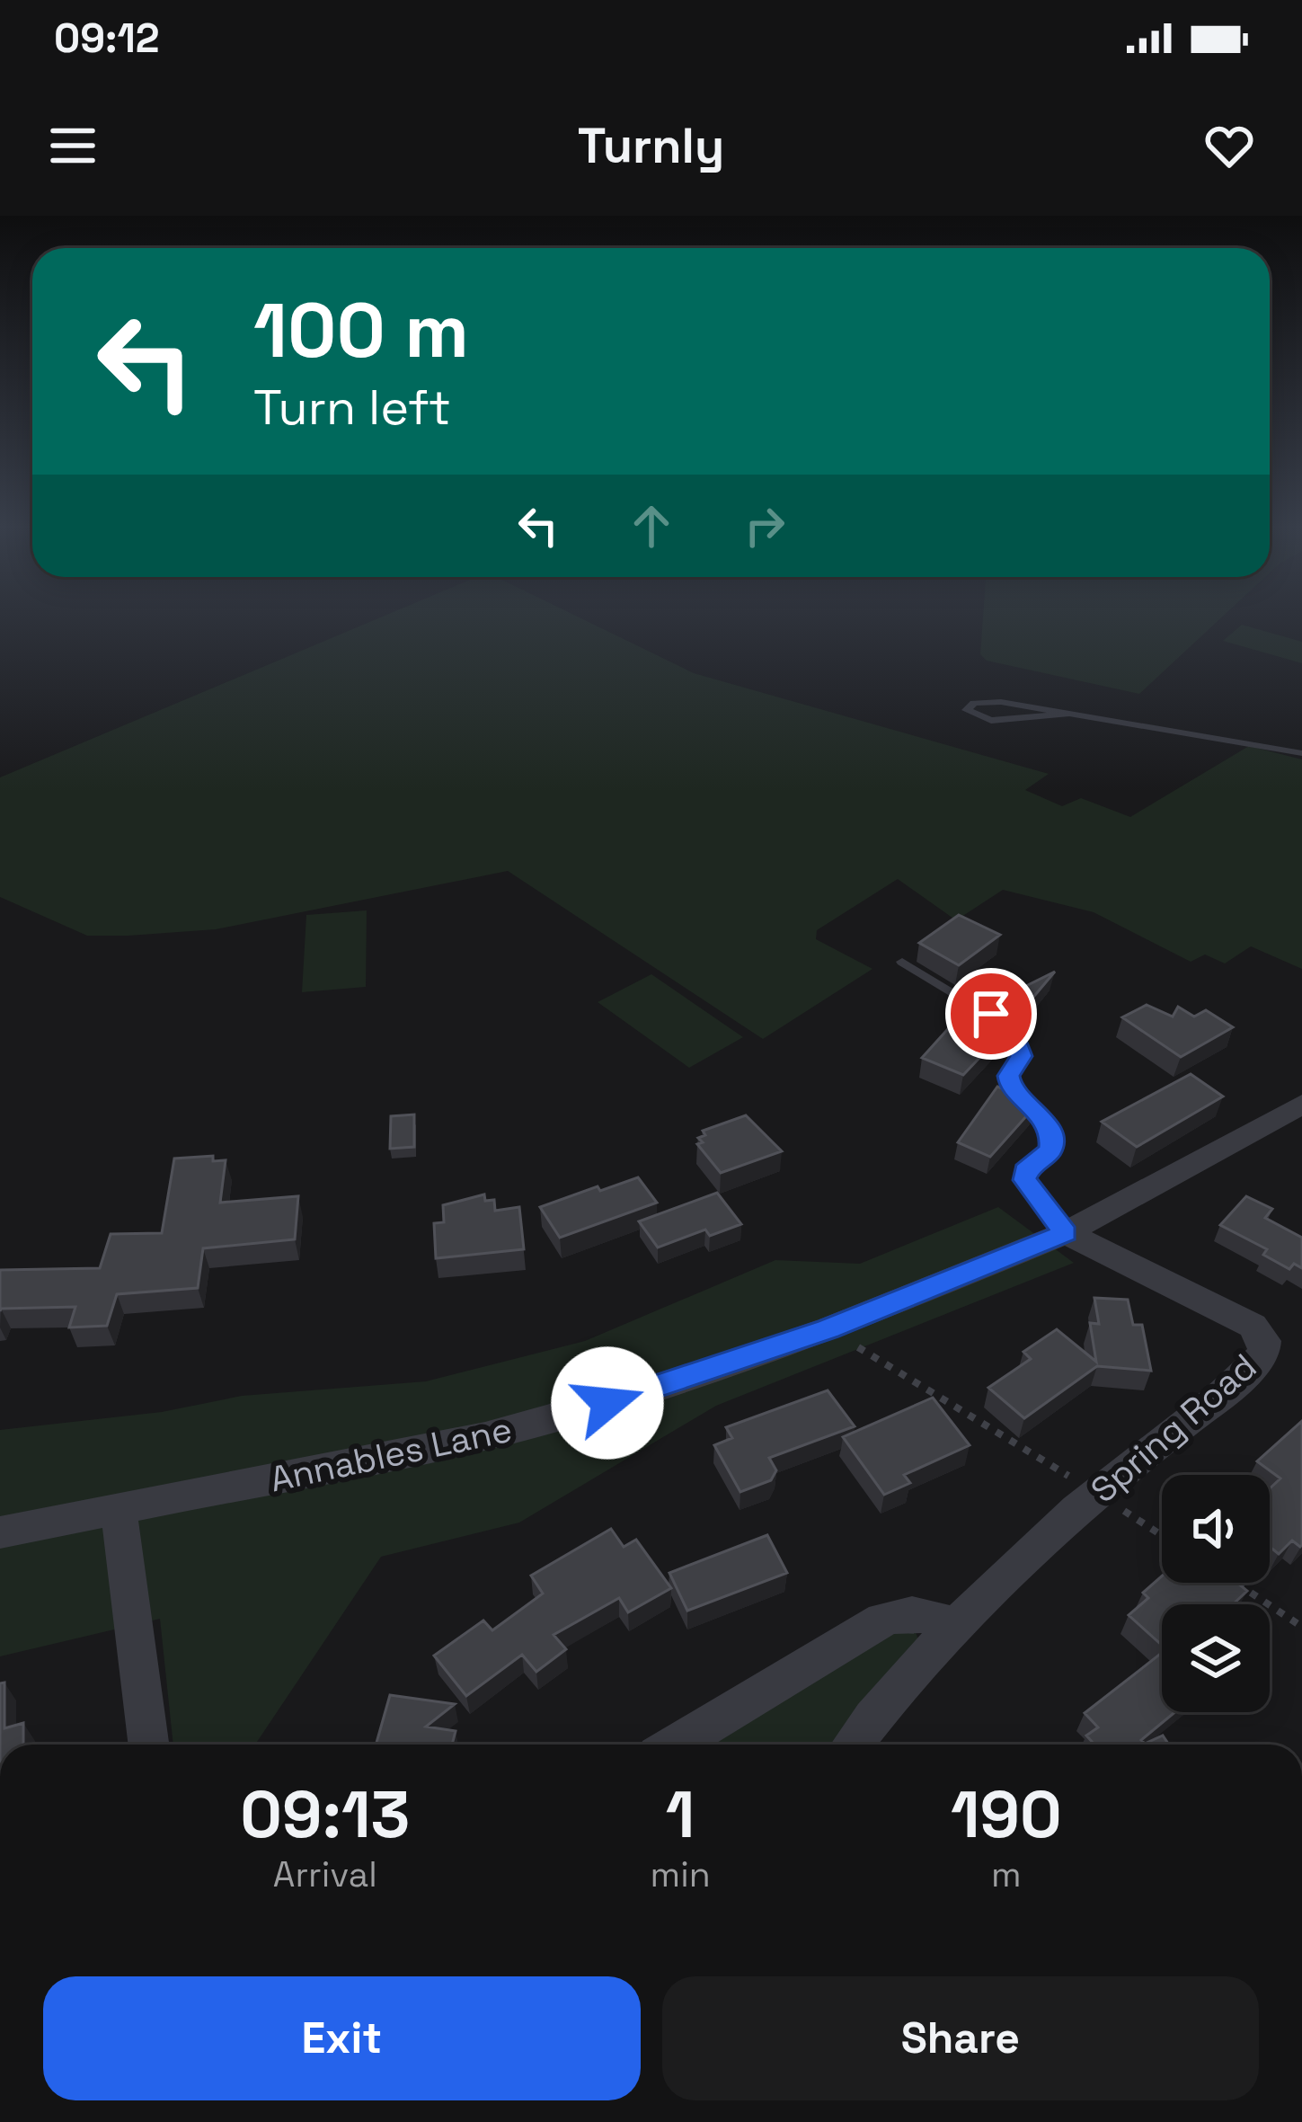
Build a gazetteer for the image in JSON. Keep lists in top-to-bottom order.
{
  "streets": {
    "street": ["Spring Road", "Annables Lane"]
  },
  "crossings": [
    ["Spring Road", "Annables Lane"]
  ],
  "page": {
    "status": "09:12",
    "header": "Turnly",
    "turn": ["100 m", "Turn left"],
    "eta": [
      "09:13",
      "Arrival",
      "1",
      "min",
      "190",
      "m"
    ],
    "buttons": ["Exit", "Share"]
  }
}
